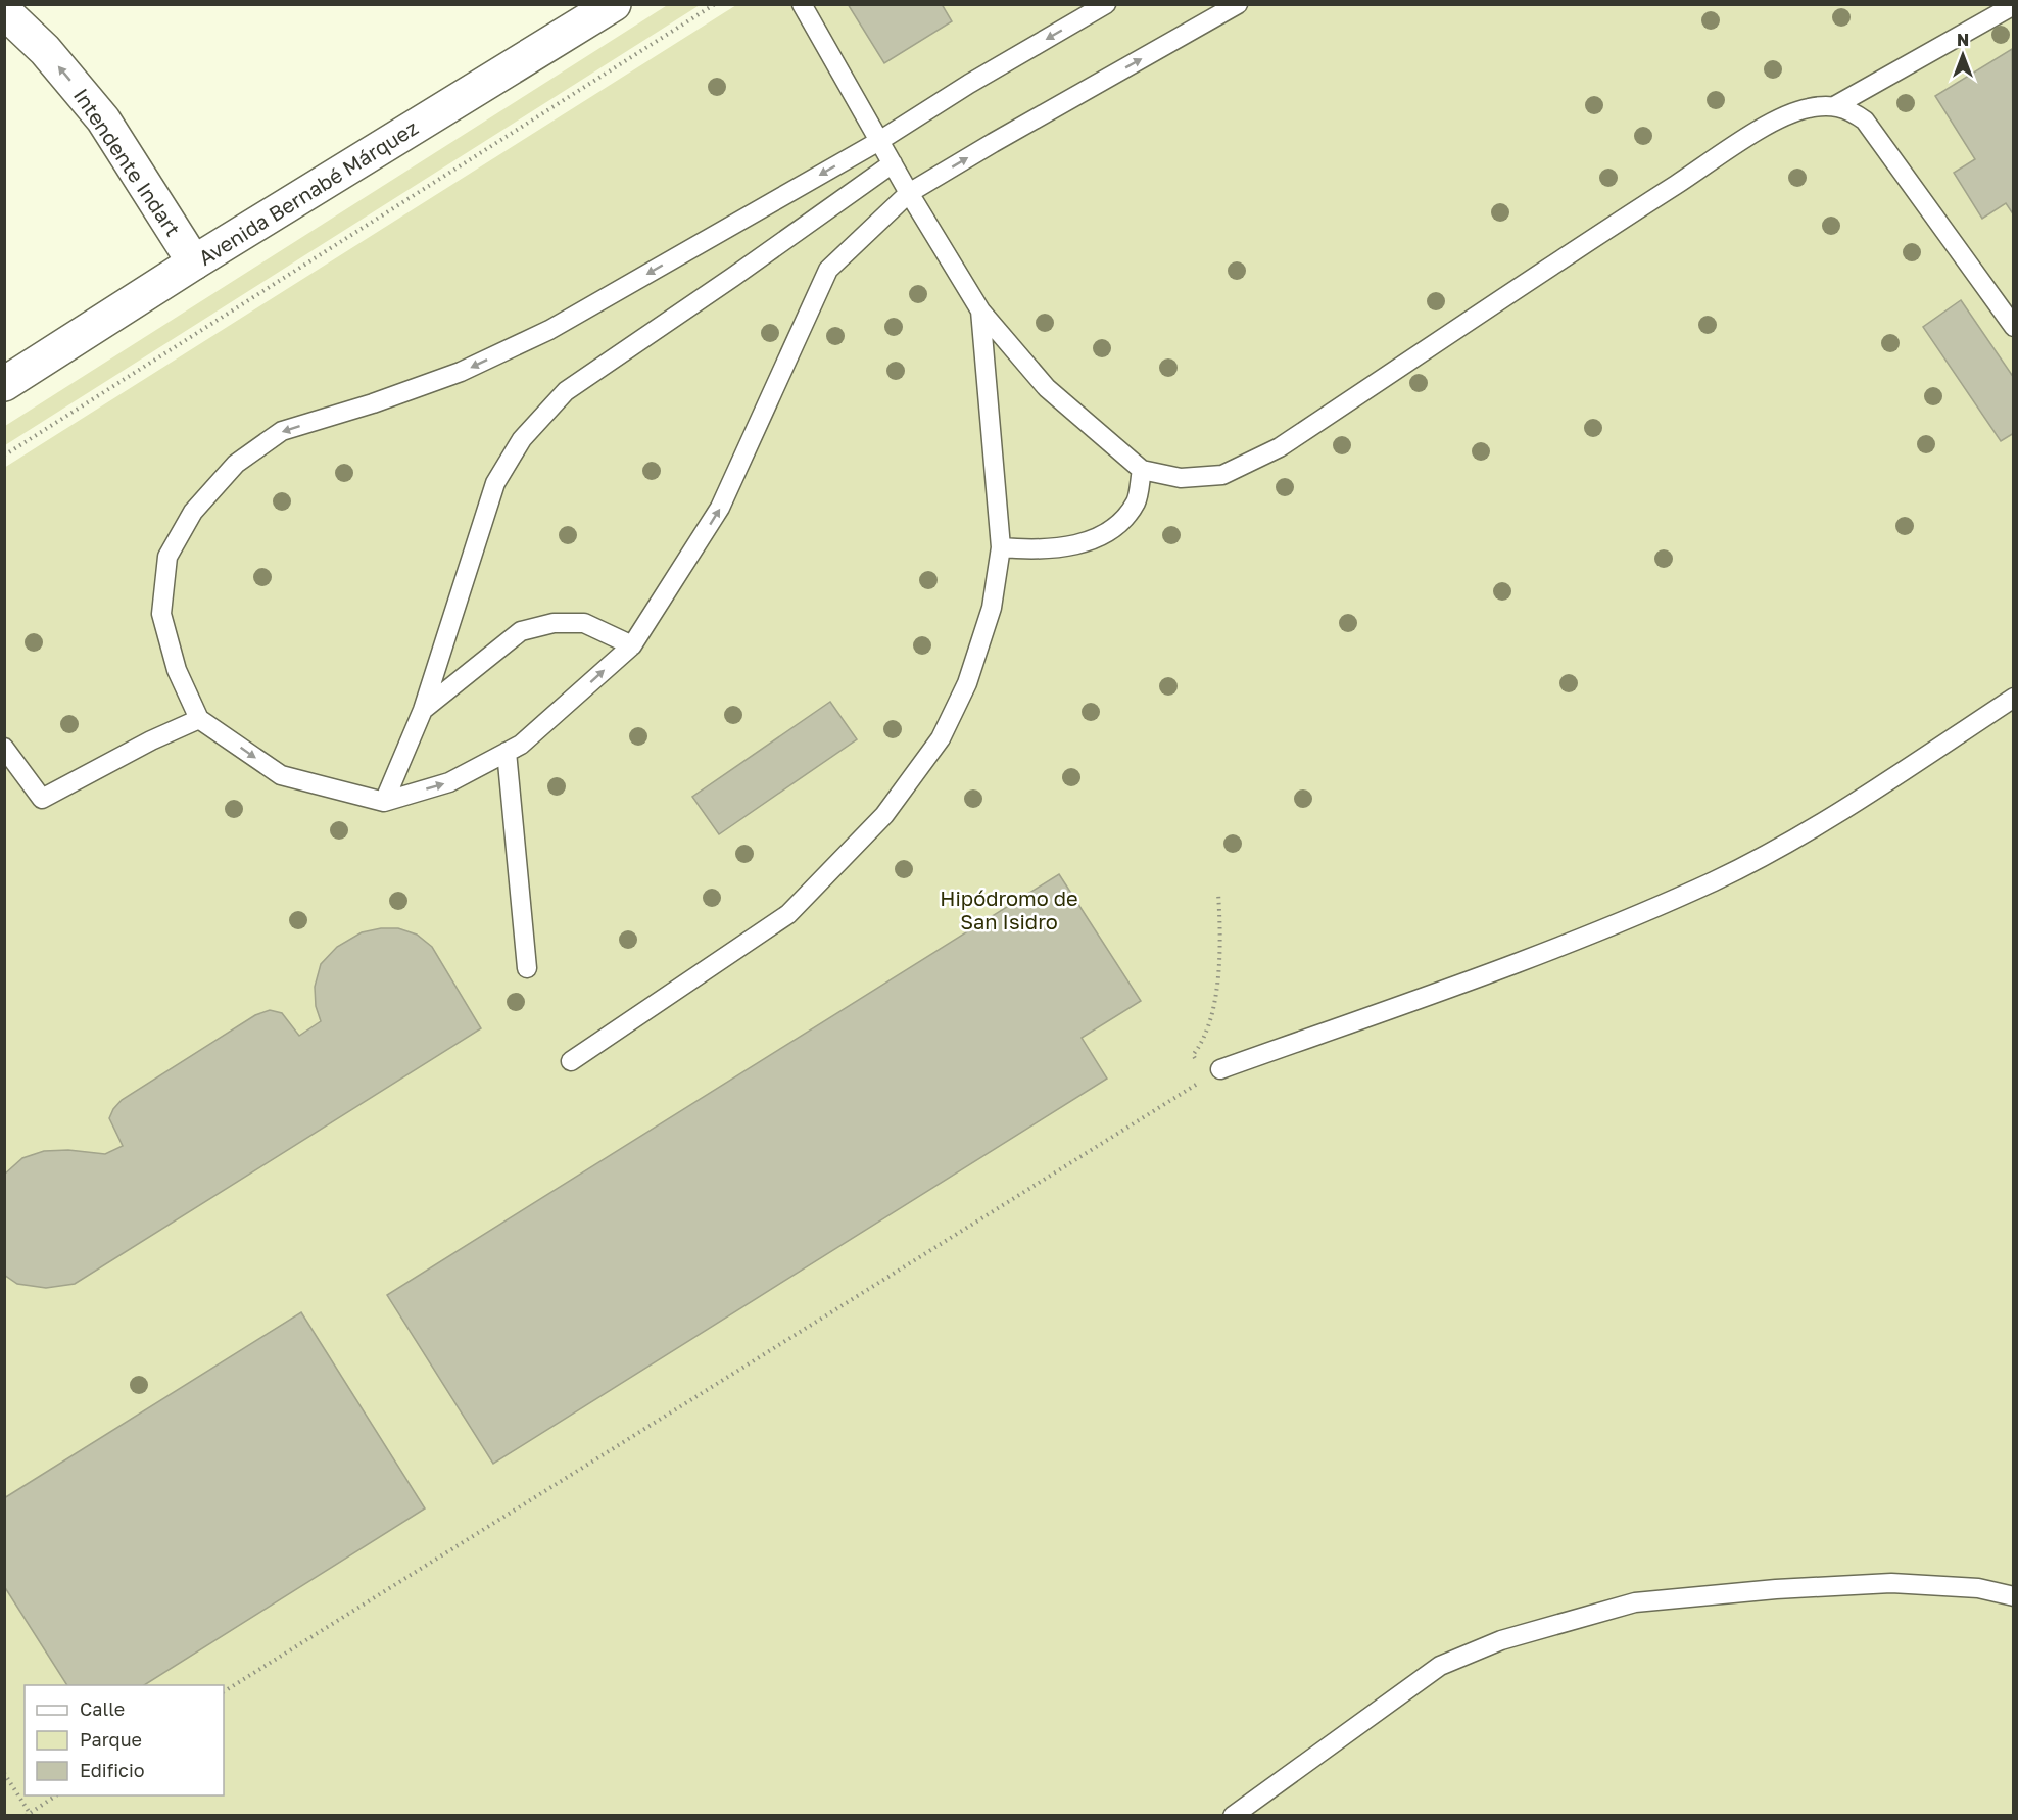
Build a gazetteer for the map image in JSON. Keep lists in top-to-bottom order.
{
  "streets": {
    "main road": ["Intendente Indart", "Avenida Bernabé Márquez"]
  },
  "crossings": [
    ["Intendente Indart", "Avenida Bernabé Márquez"]
  ],
  "one_way": ["Intendente Indart"],
  "parks": ["Hipódromo de San Isidro"],
  "legend": ["Calle", "Parque", "Edificio"],
  "north": "top"
}
